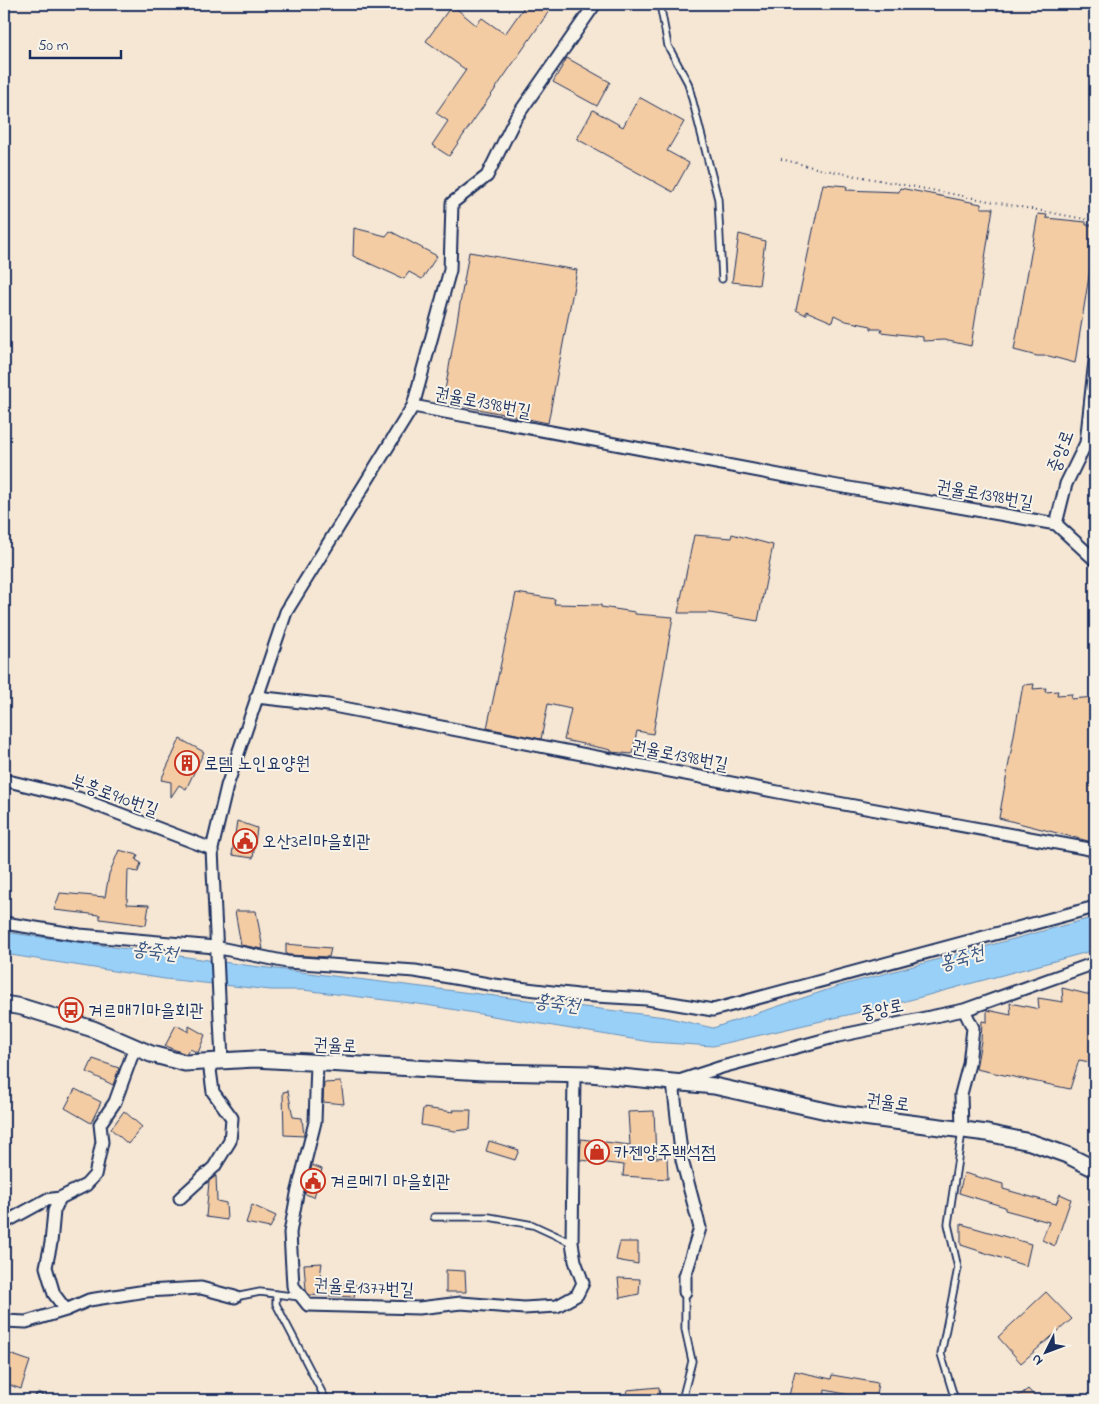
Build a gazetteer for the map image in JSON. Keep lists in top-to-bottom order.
{
  "streets": {
    "main road": ["권율로"],
    "street": [
      "권율로1398번길",
      "중앙로",
      "부흥로910번길",
      "권율로1377번길"
    ]
  },
  "crossings": [
    ["권율로1398번길", "중앙로"],
    ["권율로1398번길", "부흥로910번길"],
    ["권율로1398번길", "권율로"],
    ["중앙로", "권율로"],
    ["권율로", "권율로1377번길"]
  ],
  "water": ["홍죽천"],
  "places": {
    "building": ["로뎀 노인요양원"],
    "public building": ["오산3리마을회관", "겨르메기 마을회관"],
    "bus stop": ["겨르매기마을회관"],
    "shop": ["카젠양주백석점"]
  },
  "scale_bar": "50 m",
  "north": "bottom left"
}
